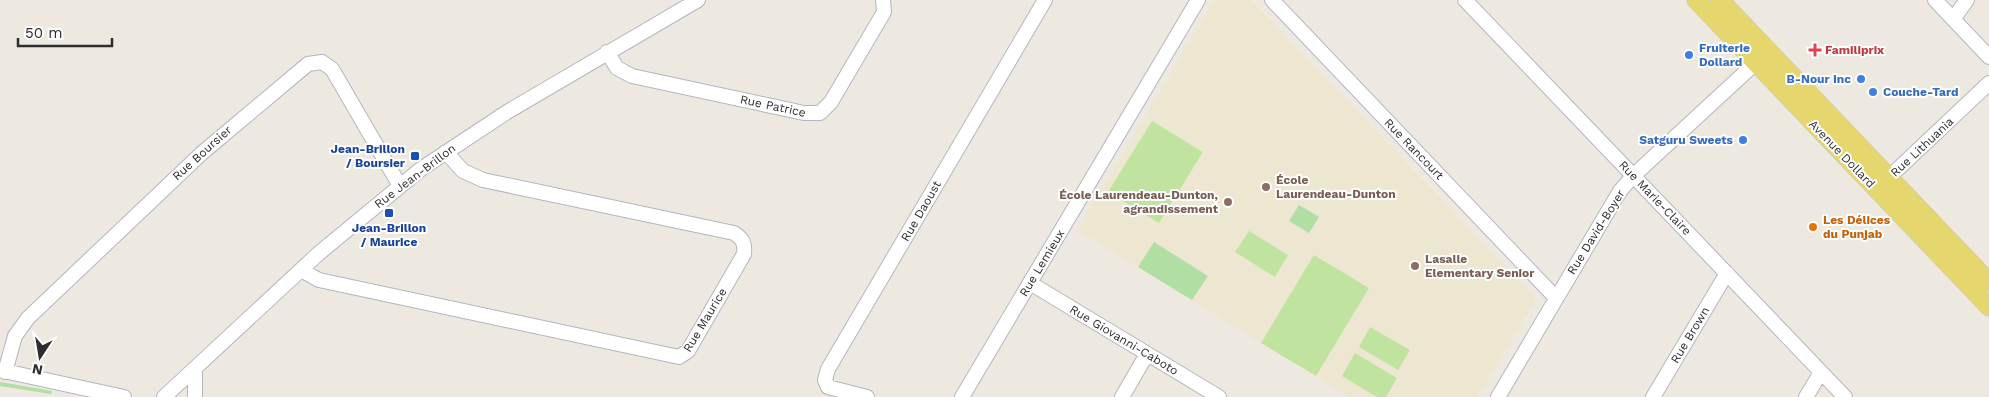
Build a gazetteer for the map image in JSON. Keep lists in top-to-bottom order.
{
  "streets": {
    "main road": ["Avenue Dollard"],
    "street": [
      "Rue Patrice",
      "Rue Lithuania",
      "Rue Rancourt",
      "Rue Boursier",
      "Rue Jean-Brillon",
      "Rue Marie-Claire",
      "Rue Daoust",
      "Rue David-Boyer",
      "Rue Lemieux",
      "Rue Maurice",
      "Rue Brown",
      "Rue Giovanni-Caboto"
    ]
  },
  "crossings": [
    ["Rue Patrice", "Rue Jean-Brillon"],
    ["Rue Lithuania", "Avenue Dollard"],
    ["Rue Rancourt", "Rue David-Boyer"],
    ["Rue Boursier", "Rue Jean-Brillon"],
    ["Avenue Dollard", "Rue David-Boyer"],
    ["Rue Jean-Brillon", "Rue Maurice"],
    ["Rue Marie-Claire", "Rue David-Boyer"],
    ["Rue Marie-Claire", "Rue Brown"],
    ["Rue Lemieux", "Rue Giovanni-Caboto"]
  ],
  "places": {
    "health": ["Familiprix"],
    "other": [
      "Fruiterie Dollard",
      "B-Nour Inc",
      "Couche-Tard",
      "Satguru Sweets",
      "École Laurendeau-Dunton",
      "École Laurendeau-Dunton, agrandissement",
      "Les Délices du Punjab",
      "Lasalle Elementary Senior"
    ],
    "transit": ["Jean-Brillon / Boursier", "Jean-Brillon / Maurice"]
  },
  "scale_bar": "50 m",
  "north": "bottom"
}
